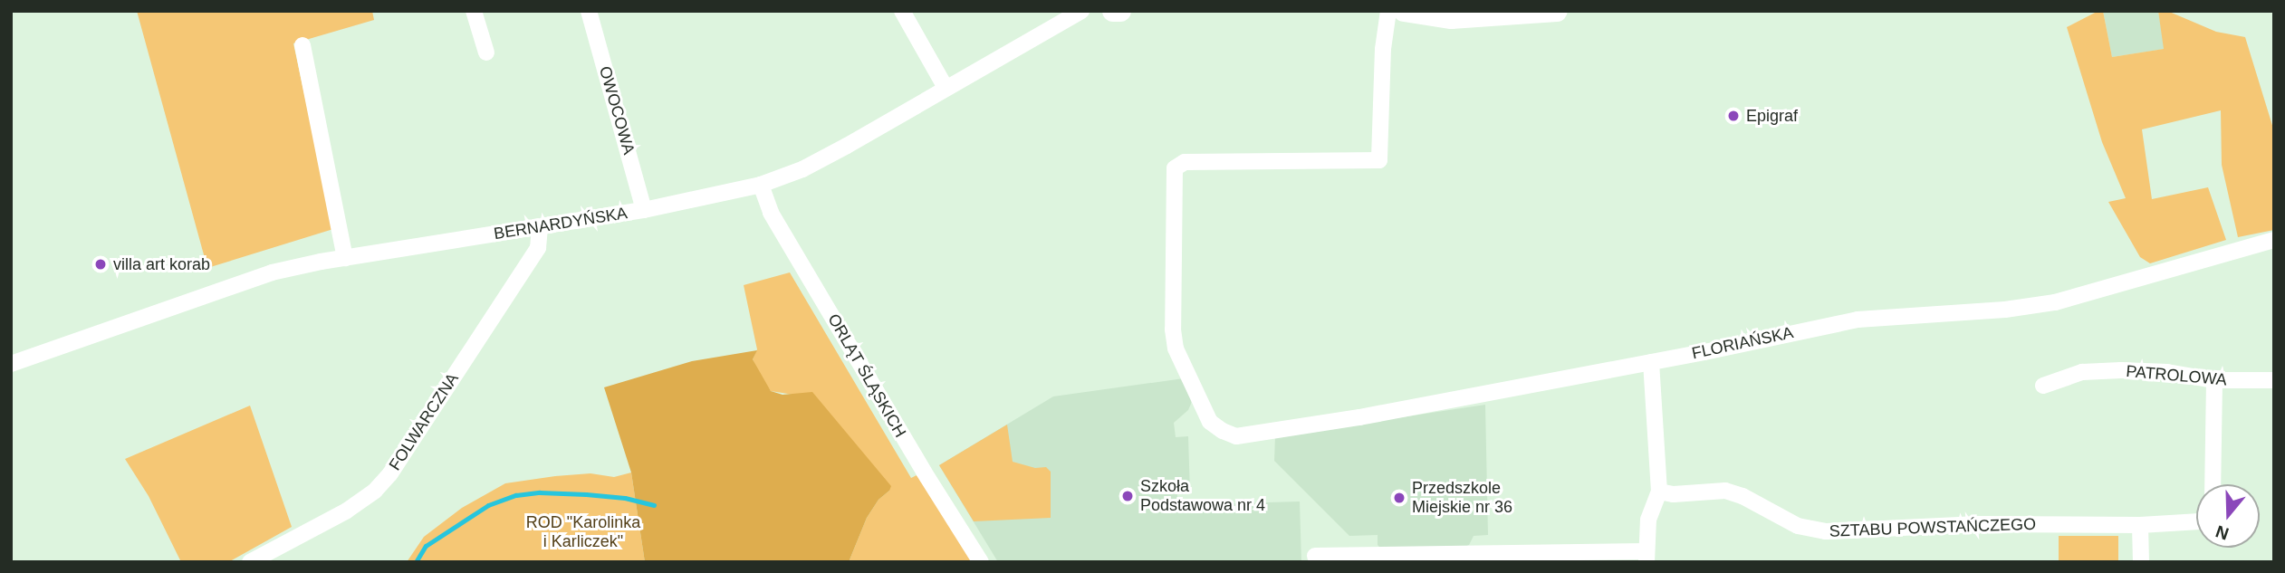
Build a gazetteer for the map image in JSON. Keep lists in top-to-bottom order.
{
  "streets": {
    "street": [
      "OWOCOWA",
      "BERNARDYŃSKA",
      "FLORIAŃSKA",
      "ORLĄT ŚLĄSKICH",
      "PATROLOWA",
      "FOLWARCZNA",
      "SZTABU POWSTAŃCZEGO"
    ]
  },
  "crossings": [
    ["OWOCOWA", "BERNARDYŃSKA"],
    ["BERNARDYŃSKA", "ORLĄT ŚLĄSKICH"],
    ["BERNARDYŃSKA", "FOLWARCZNA"]
  ],
  "parks": ["ROD \"Karolinka i Karliczek\""],
  "places": [
    "Epigraf",
    "villa art korab",
    "Szkoła Podstawowa nr 4",
    "Przedszkole Miejskie nr 36"
  ],
  "north": "bottom"
}
